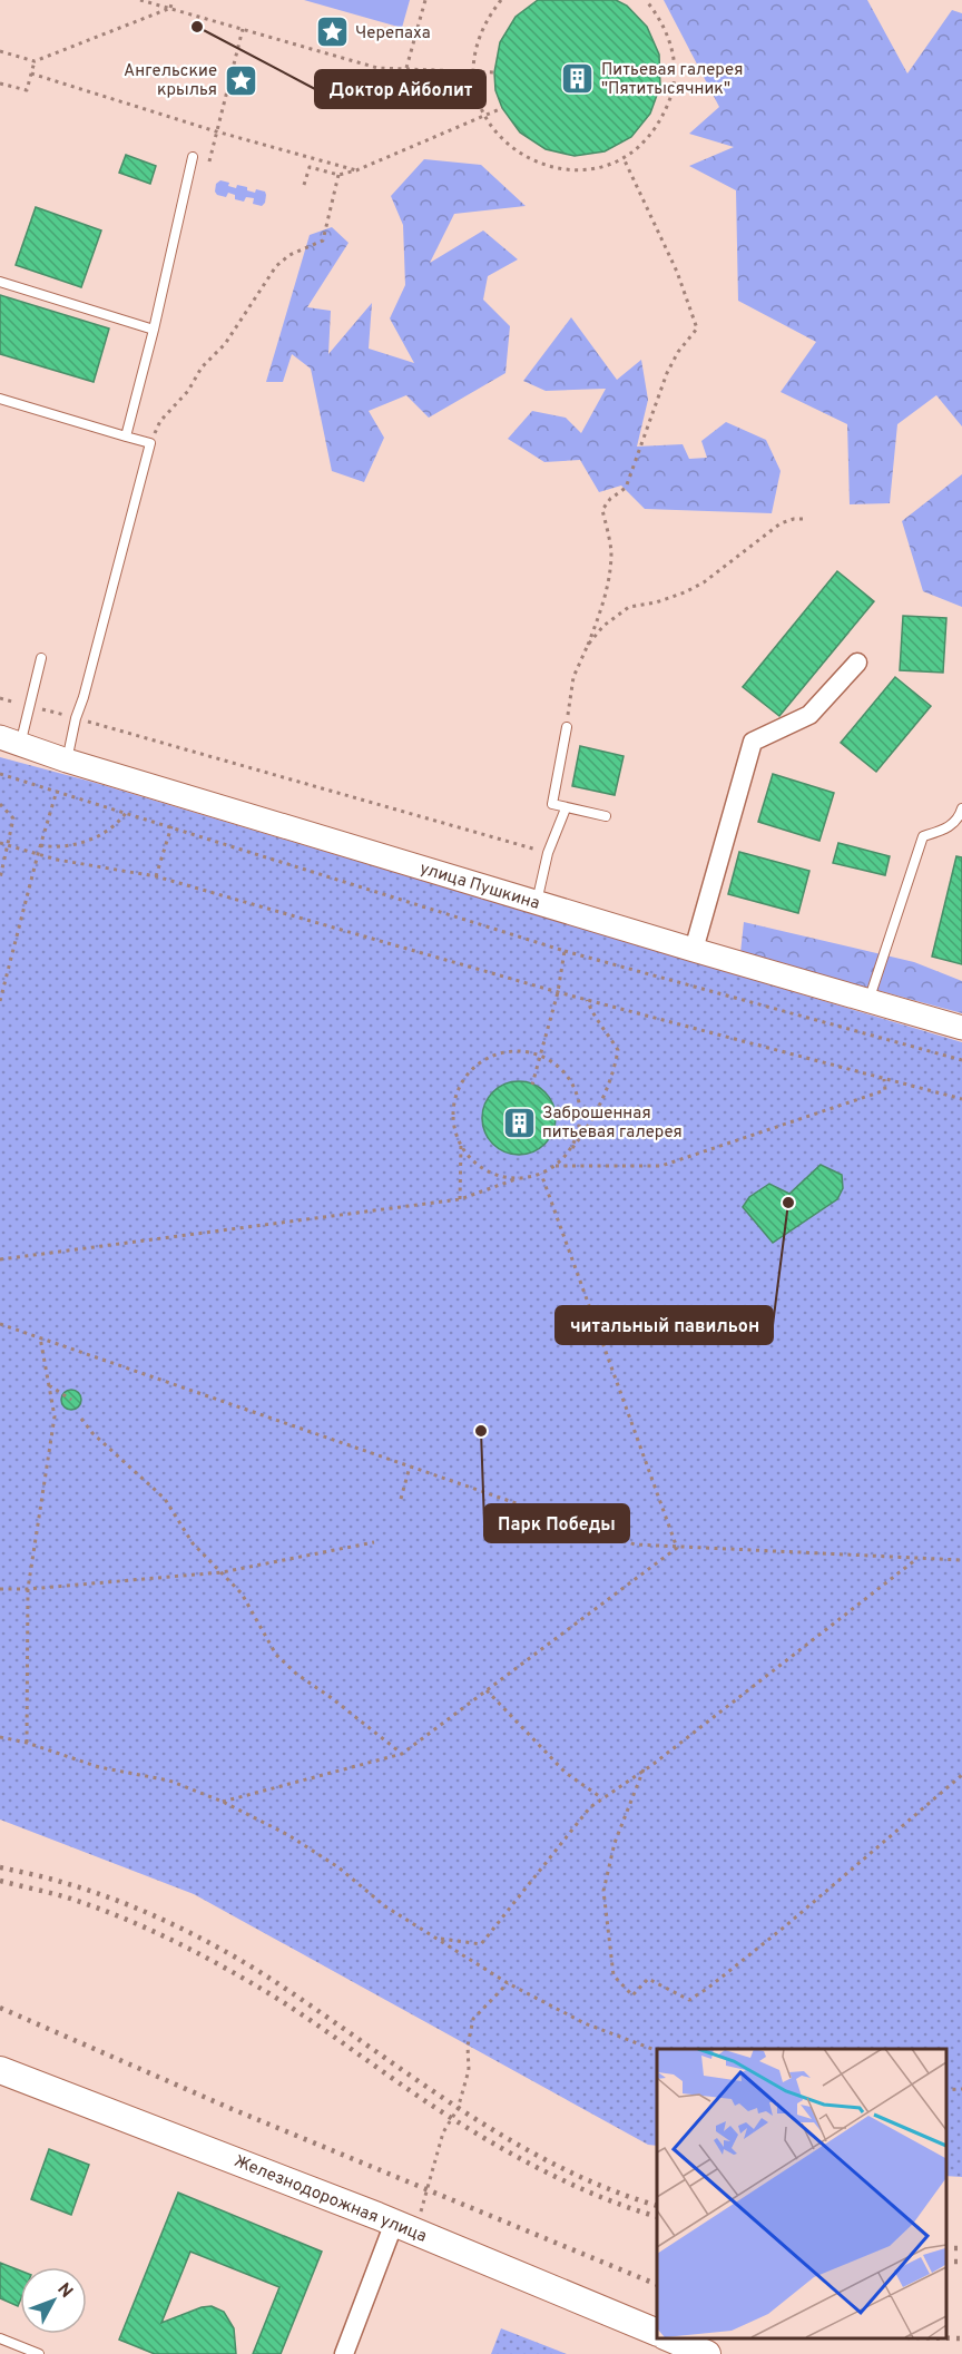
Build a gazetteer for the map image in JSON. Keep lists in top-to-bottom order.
{
  "streets": {
    "main road": ["Железнодорожная улица"],
    "street": ["улица Пушкина"]
  },
  "places": {
    "other": ["Доктор Айболит", "читальный павильон", "Парк Победы"],
    "place": ["Черепаха", "Ангельские крылья"],
    "building": ["Питьевая галерея \"Пятитысячник\"", "Заброшенная питьевая галерея"]
  },
  "north": "top right"
}
